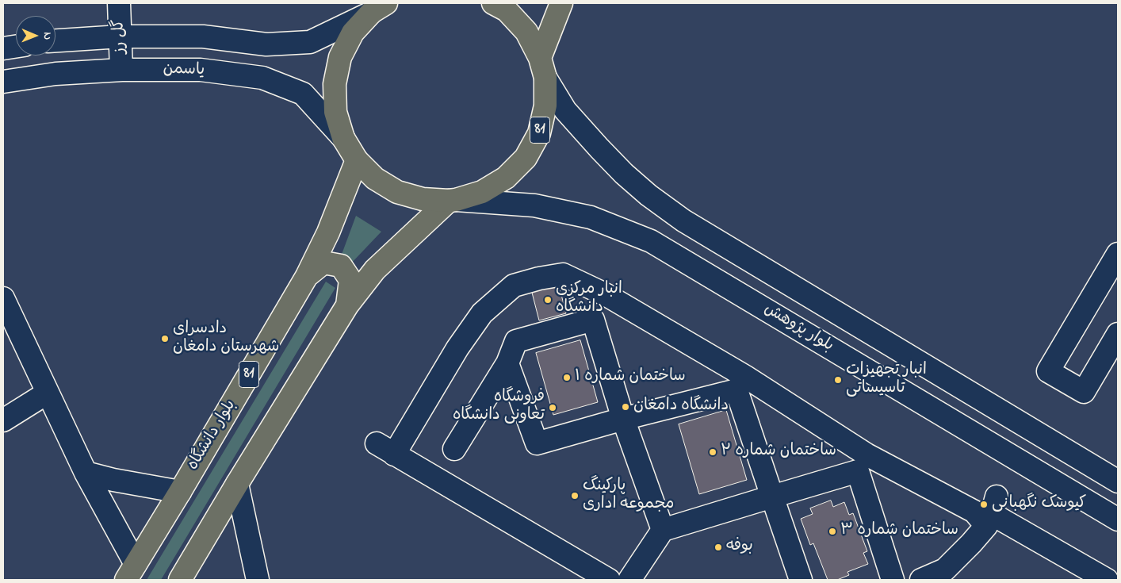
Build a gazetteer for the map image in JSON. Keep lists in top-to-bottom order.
{
  "streets": {
    "main road": ["81", "بلوار دانشگاه"],
    "street": ["گل رز", "یاسمن", "بلوار پژوهش"]
  },
  "crossings": [
    ["گل رز", "یاسمن"],
    ["یاسمن", "81"],
    ["81", "بلوار پژوهش"],
    ["81", "بلوار دانشگاه"]
  ],
  "places": [
    "انبار مرکزی دانشگاه",
    "دادسرای شهرستان دامغان",
    "ساختمان شماره ۱",
    "انبار تجهیزات تاسیساتی",
    "دانشگاه دامغان",
    "فروشگاه تعاونی دانشگاه",
    "ساختمان شماره ۲",
    "پارکینگ مجموعه اداری",
    "کیوسک نگهبانی",
    "ساختمان شماره ۳",
    "بوفه"
  ],
  "north": "right"
}
